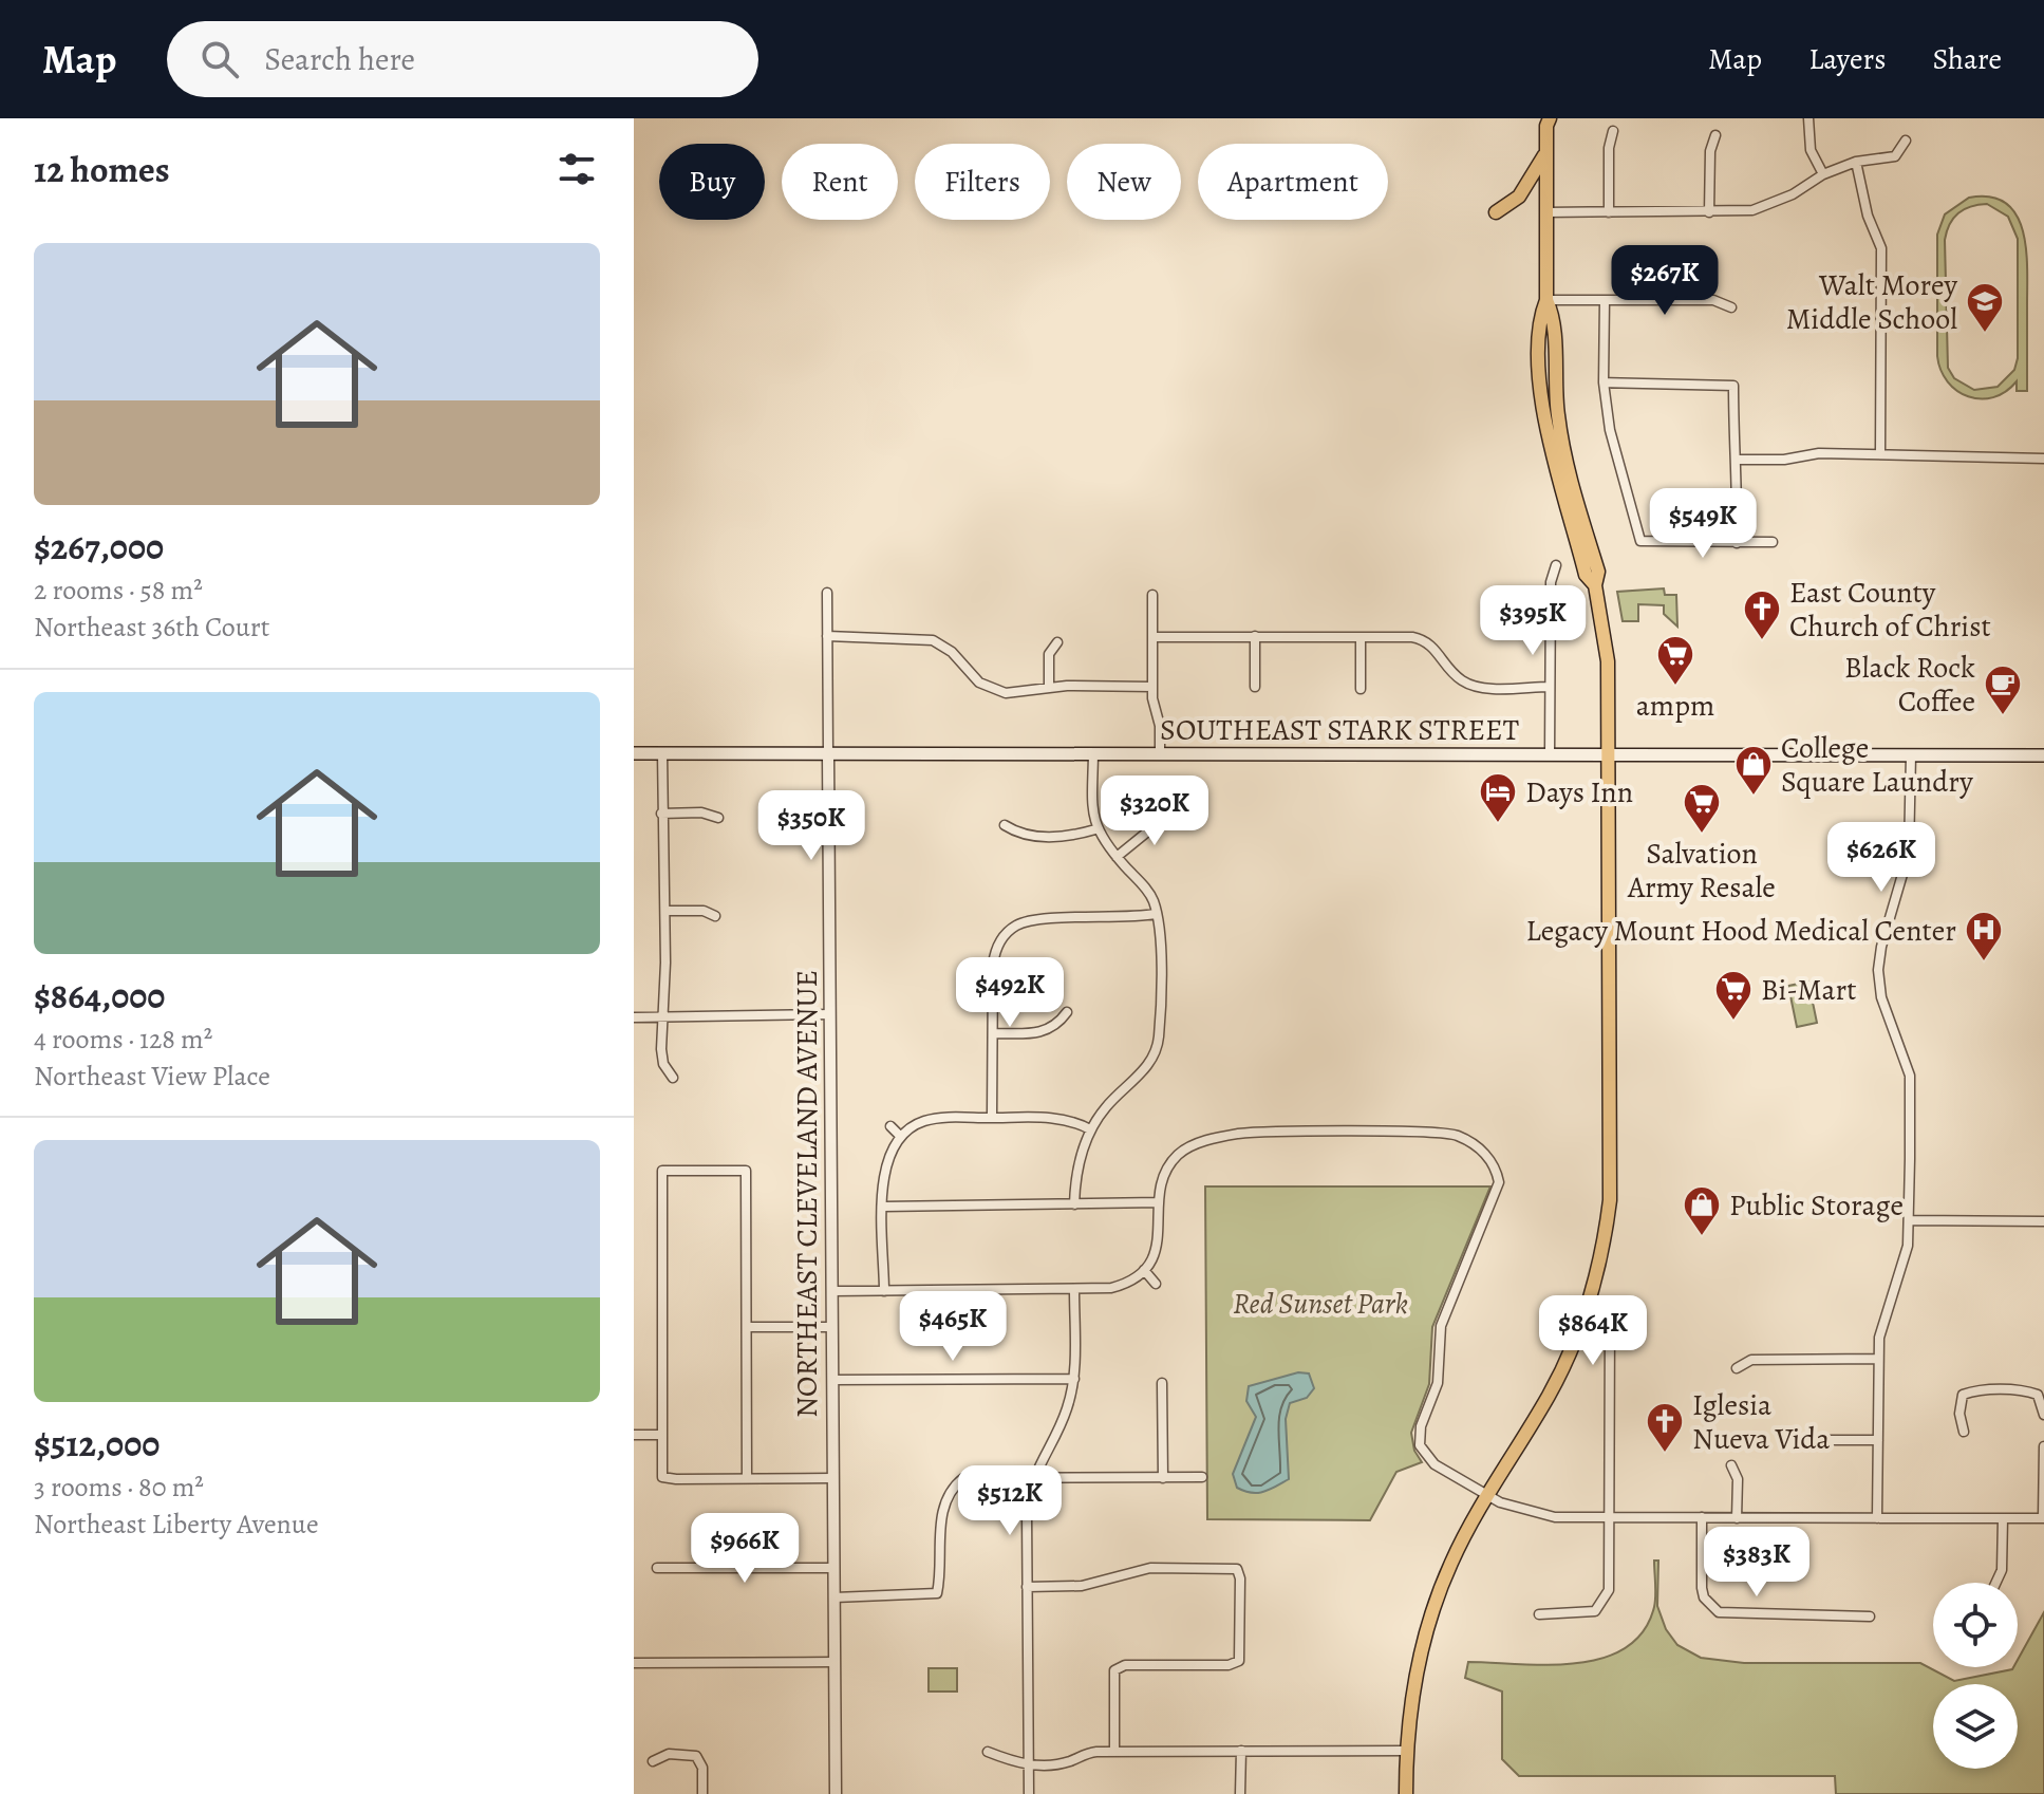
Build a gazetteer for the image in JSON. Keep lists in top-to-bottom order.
{
  "streets": {
    "main road": ["SOUTHEAST STARK STREET"],
    "street": ["NORTHEAST CLEVELAND AVENUE"]
  },
  "crossings": [
    ["SOUTHEAST STARK STREET", "NORTHEAST CLEVELAND AVENUE"]
  ],
  "parks": ["Red Sunset Park"],
  "places": {
    "school or university": ["Walt Morey Middle School"],
    "church": ["East County Church of Christ", "Iglesia Nueva Vida"],
    "supermarket": ["ampm", "Salvation Army Resale", "Bi-Mart"],
    "cafe": ["Black Rock Coffee"],
    "shop": ["College Square Laundry", "Public Storage"],
    "hotel": ["Days Inn"],
    "hospital": ["Legacy Mount Hood Medical Center"]
  },
  "page": {
    "header": "Map",
    "search": "Search here",
    "nav": ["Map", "Layers", "Share"],
    "heading": "12 homes",
    "chip": [
      "Buy",
      "Rent",
      "Filters",
      "New",
      "Apartment"
    ],
    "list": [
      {
        "name": "$267,000",
        "note": "2 rooms · 58 m² · Northeast 36th Court"
      },
      {
        "name": "$864,000",
        "note": "4 rooms · 128 m² · Northeast View Place"
      },
      {
        "name": "$512,000",
        "note": "3 rooms · 80 m² · Northeast Liberty Avenue"
      }
    ],
    "price": [
      "$267K",
      "$549K",
      "$395K",
      "$320K",
      "$350K",
      "$626K",
      "$492K",
      "$465K",
      "$864K",
      "$512K",
      "$966K",
      "$383K"
    ]
  }
}
